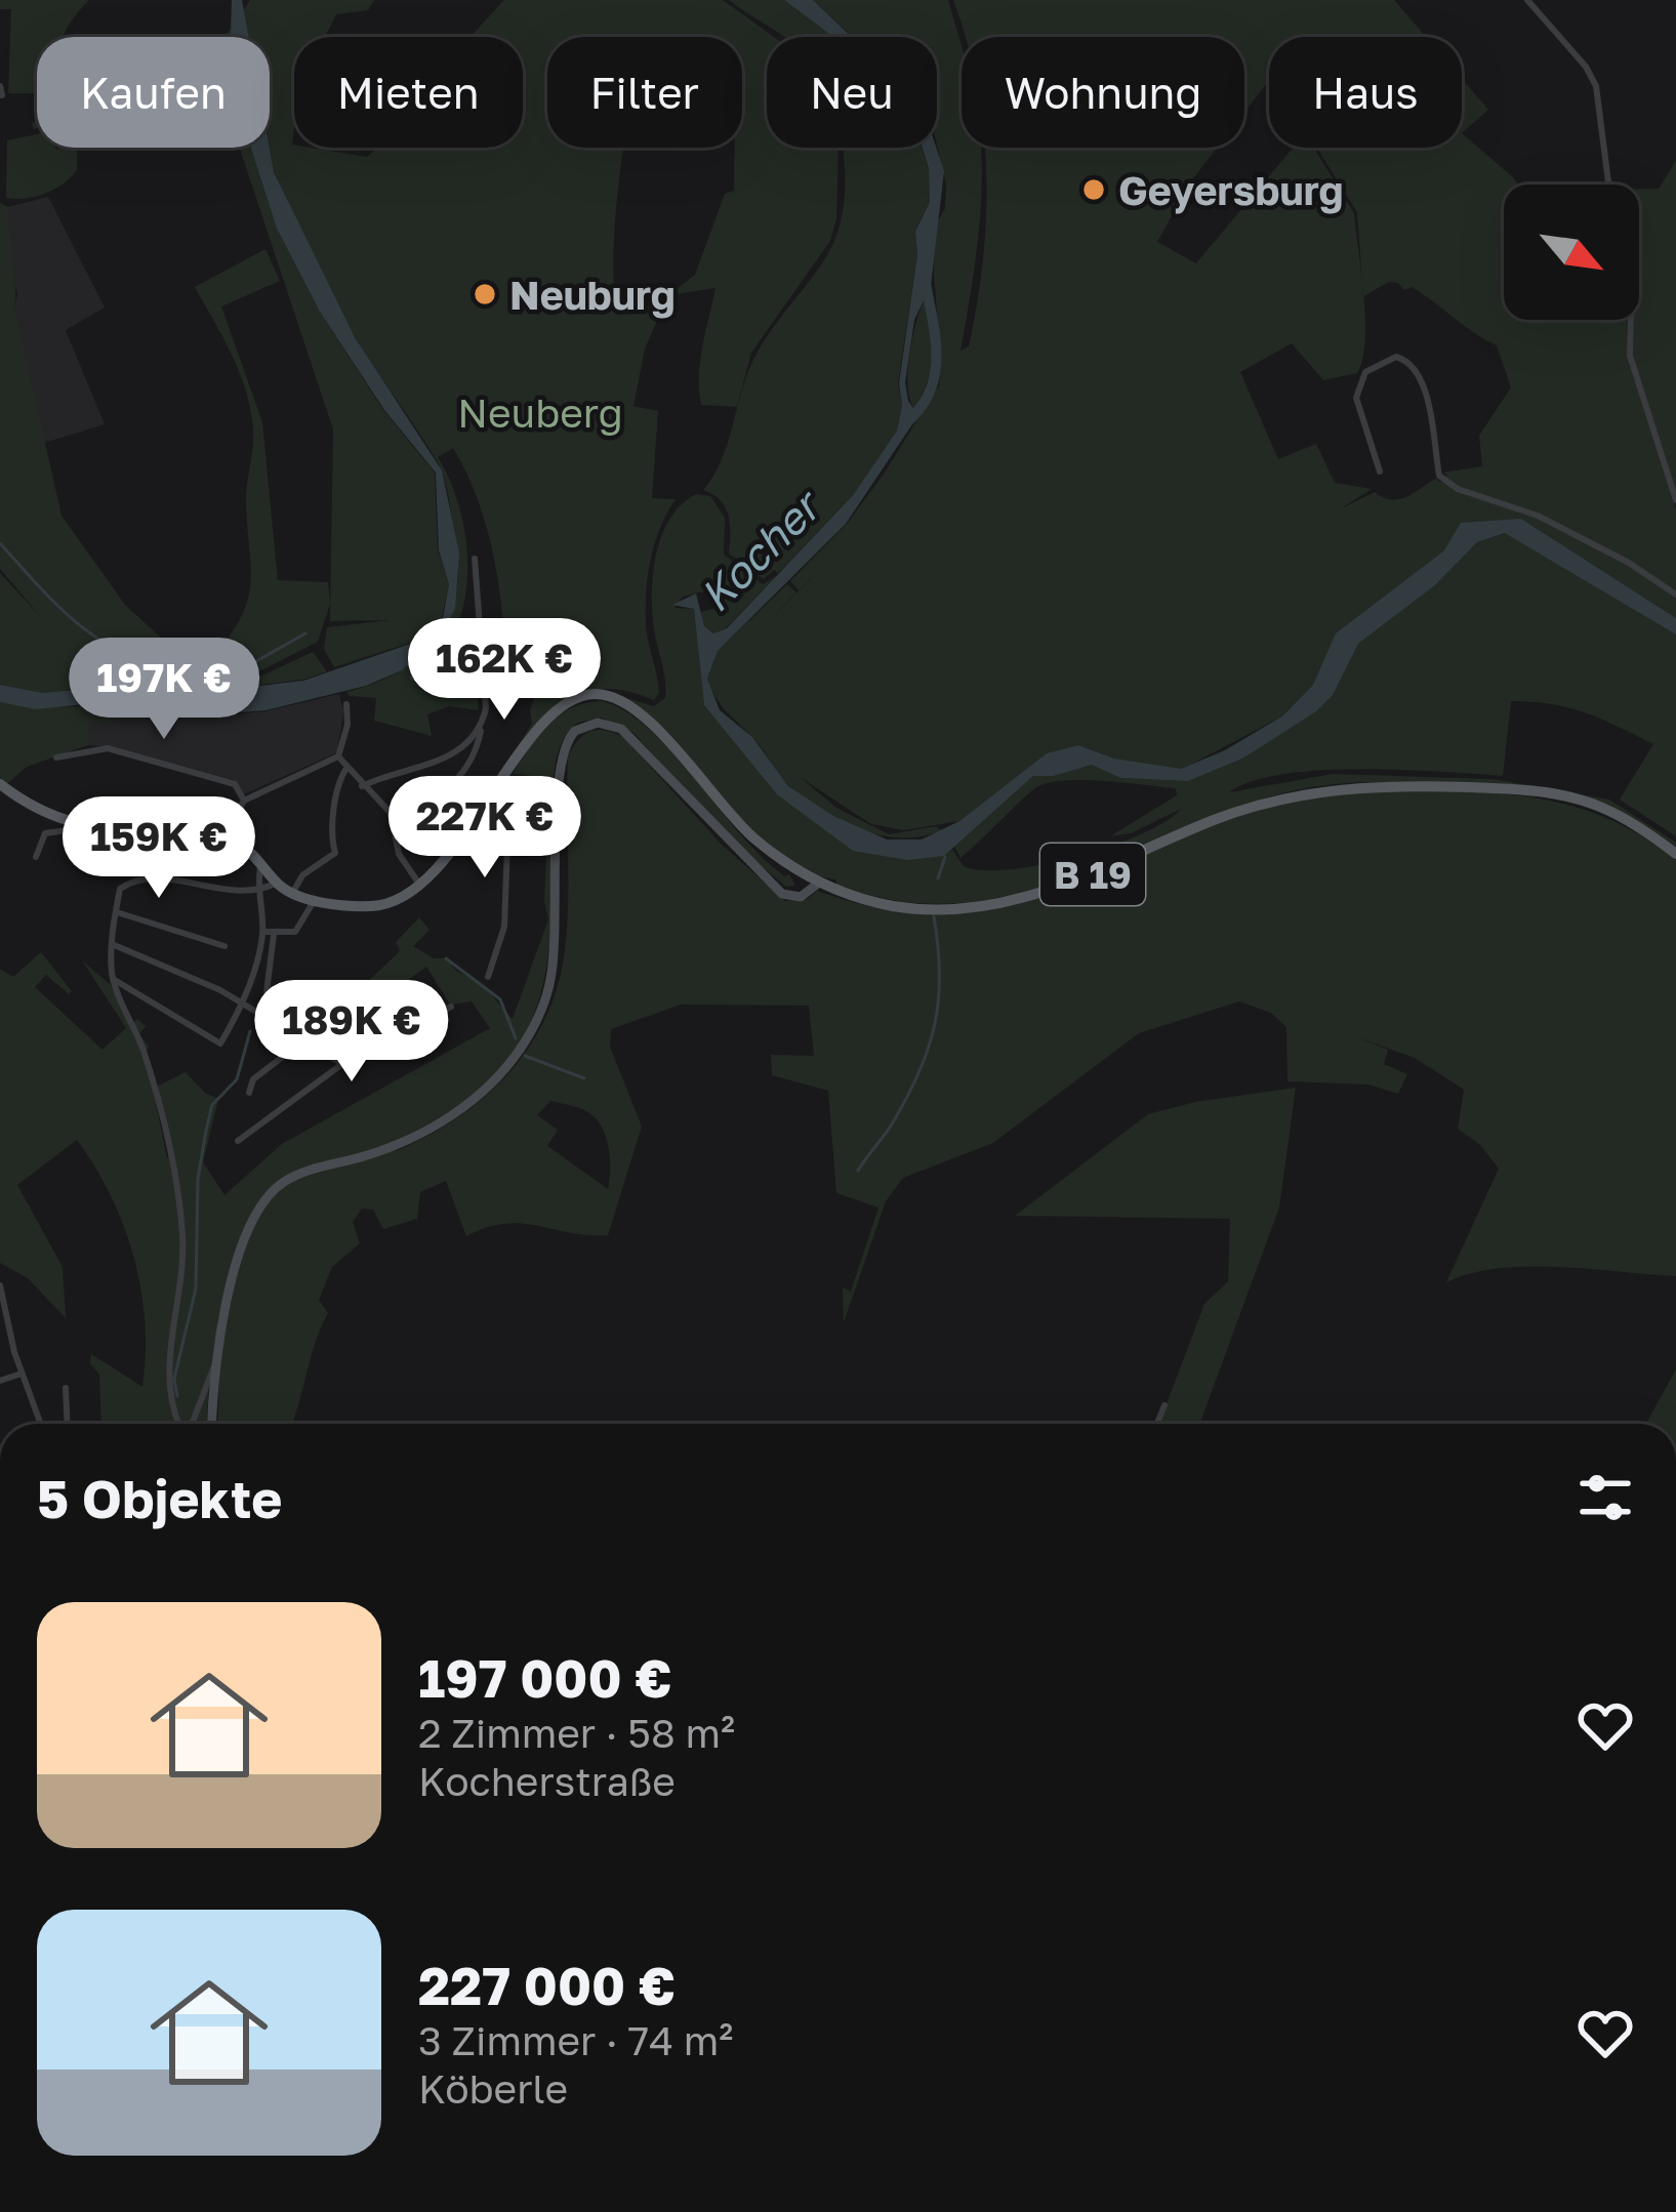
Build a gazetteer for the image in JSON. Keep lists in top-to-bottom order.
{
  "streets": {
    "main road": ["B 19"]
  },
  "water": ["Kocher"],
  "parks": ["Neuberg"],
  "places": ["Geyersburg", "Neuburg"],
  "north": "bottom right",
  "page": {
    "chip": [
      "Kaufen",
      "Mieten",
      "Filter",
      "Neu",
      "Wohnung",
      "Haus"
    ],
    "price": [
      "162K €",
      "197K €",
      "227K €",
      "159K €",
      "189K €"
    ],
    "heading": "5 Objekte",
    "list": [
      {
        "name": "197 000 €",
        "note": "2 Zimmer · 58 m² · Kocherstraße"
      },
      {
        "name": "227 000 €",
        "note": "3 Zimmer · 74 m² · Köberle"
      }
    ]
  }
}
